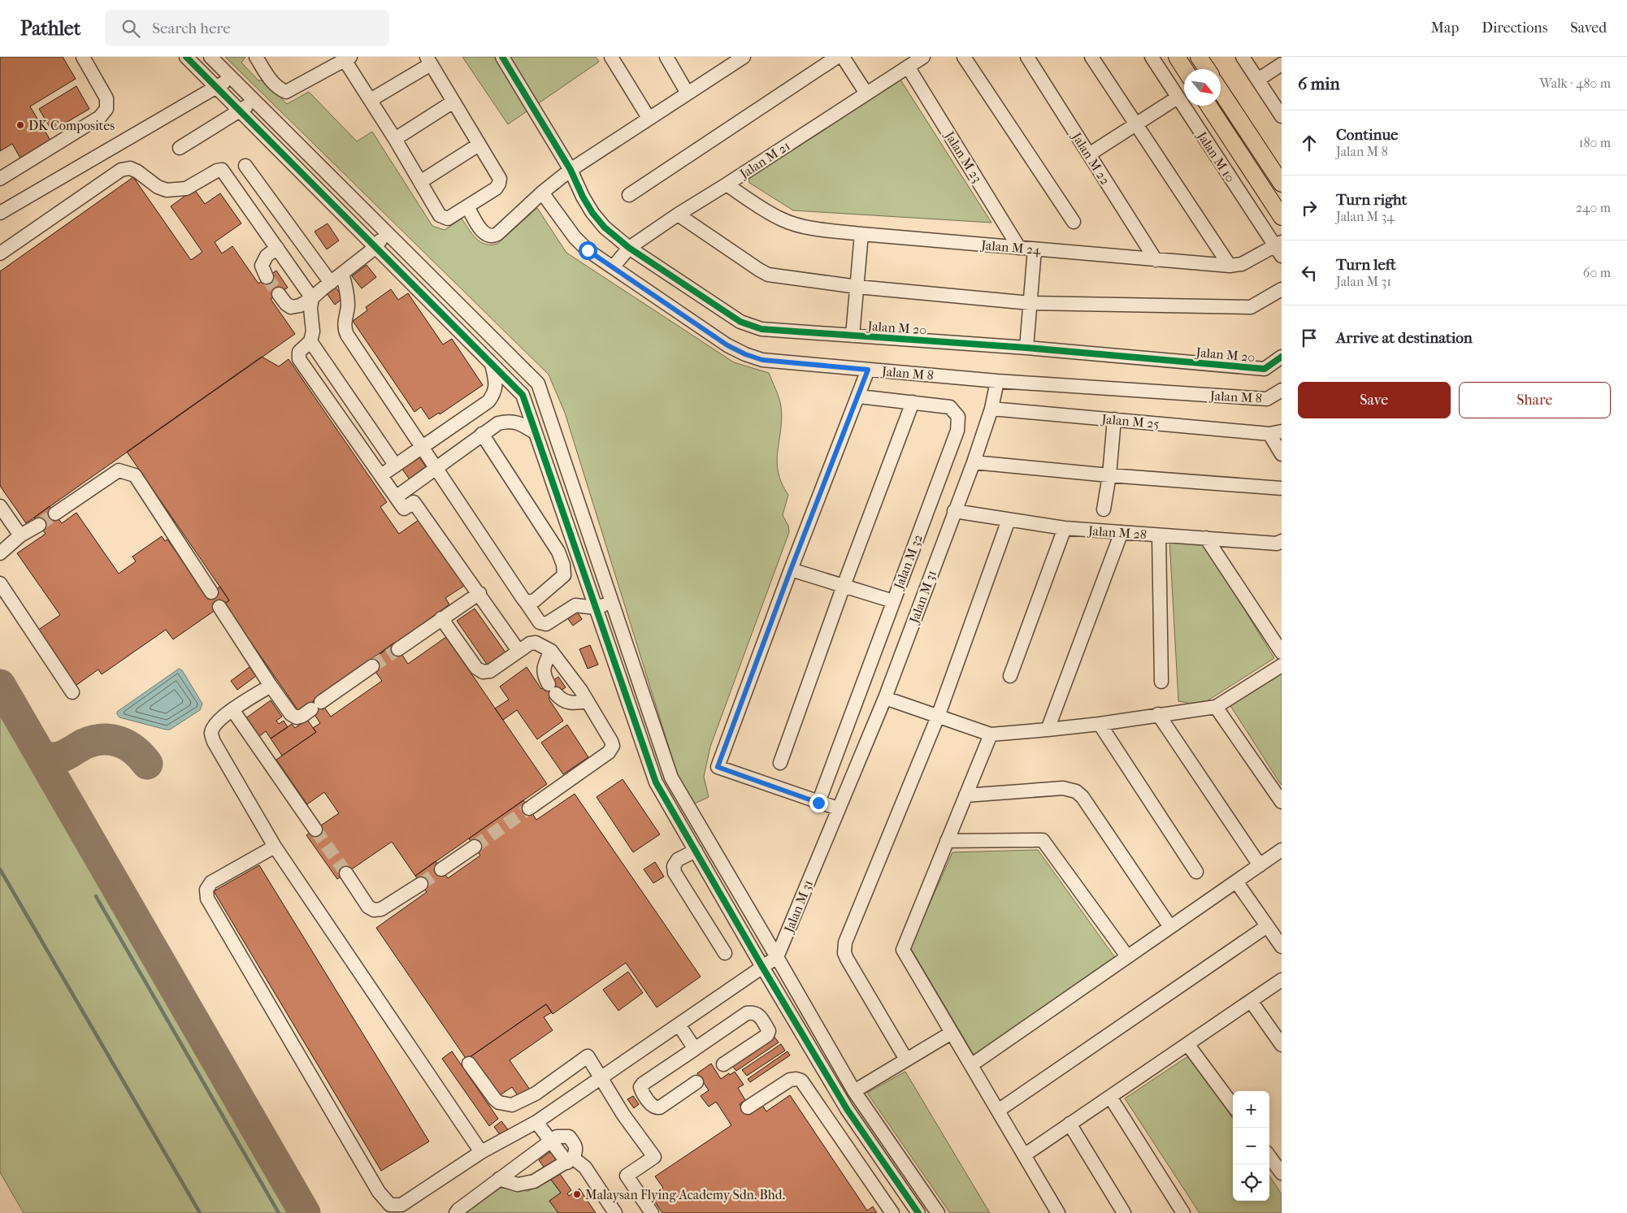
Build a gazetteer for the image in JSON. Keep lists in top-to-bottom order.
{
  "streets": {
    "street": [
      "Jalan M 23",
      "Jalan M 10",
      "Jalan M 22",
      "Jalan M 21",
      "Jalan M 24",
      "Jalan M 20",
      "Jalan M 8",
      "Jalan M 25",
      "Jalan M 28",
      "Jalan M 32",
      "Jalan M 31"
    ]
  },
  "crossings": [
    ["Jalan M 23", "Jalan M 21"],
    ["Jalan M 23", "Jalan M 24"],
    ["Jalan M 22", "Jalan M 24"],
    ["Jalan M 21", "Jalan M 24"],
    ["Jalan M 21", "Jalan M 20"],
    ["Jalan M 21", "Jalan M 8"],
    ["Jalan M 8", "Jalan M 31"],
    ["Jalan M 25", "Jalan M 31"],
    ["Jalan M 28", "Jalan M 31"]
  ],
  "places": ["DK Composites", "Malaysan Flying Academy Sdn. Bhd."],
  "north": "bottom right",
  "page": {
    "header": "Pathlet",
    "search": "Search here",
    "nav": ["Map", "Directions", "Saved"],
    "heading": ["6 min", "Walk · 480 m"],
    "list": [
      ["Continue", "Jalan M 8", "180 m"],
      ["Turn right", "Jalan M 34", "240 m"],
      ["Turn left", "Jalan M 31", "60 m"],
      "Arrive at destination"
    ],
    "buttons": ["Save", "Share"],
    "map_buttons": ["+", "−"]
  }
}
